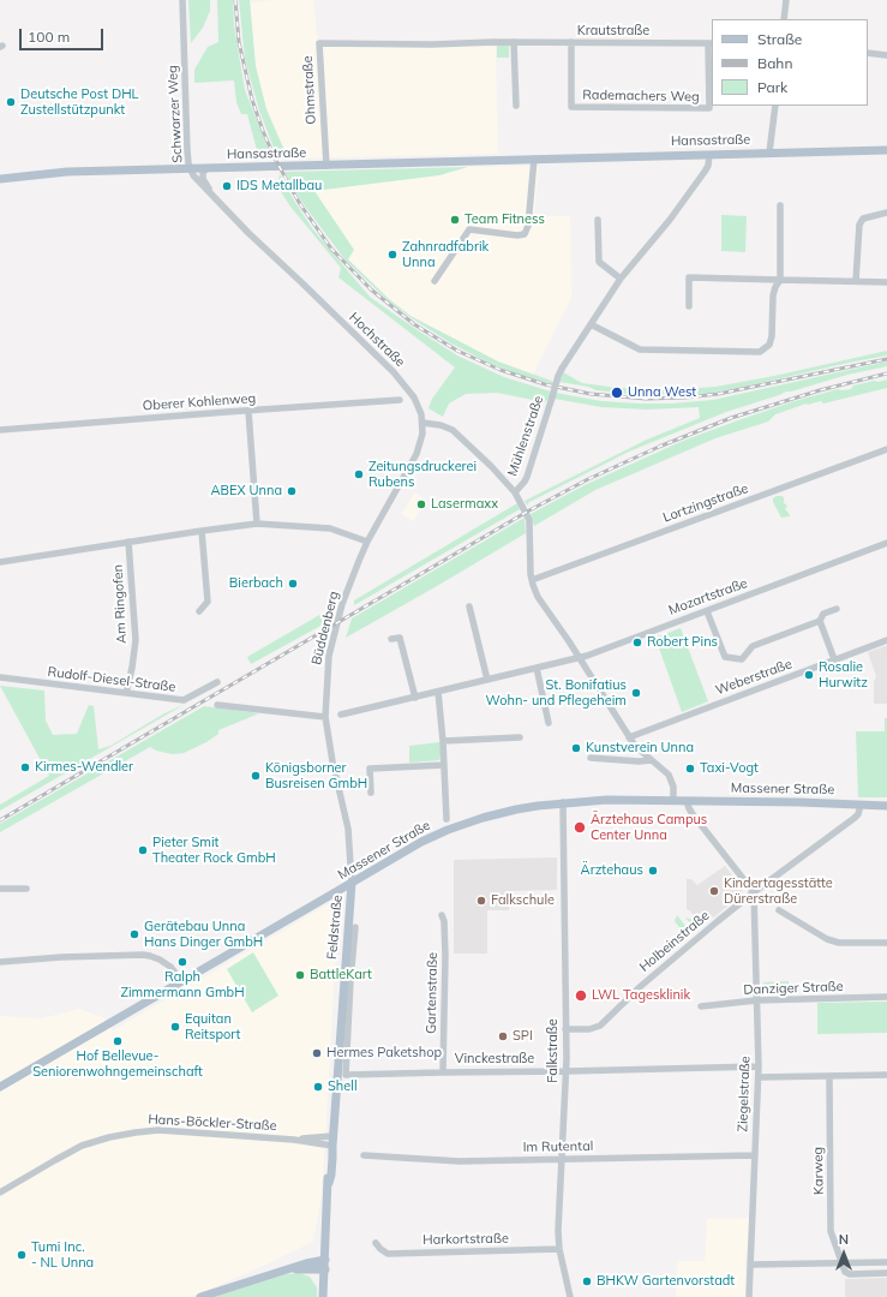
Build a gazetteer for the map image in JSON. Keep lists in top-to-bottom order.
{
  "streets": {
    "main road": ["Hansastraße", "Massener Straße", "Feldstraße"],
    "street": [
      "Krautstraße",
      "Ohmstraße",
      "Rademachers Weg",
      "Schwarzer Weg",
      "Hochstraße",
      "Oberer Kohlenweg",
      "Mühlenstraße",
      "Lortzingstraße",
      "Mozartstraße",
      "Am Ringofen",
      "Büddenberg",
      "Weberstraße",
      "Rudolf-Diesel-Straße",
      "Holbeinstraße",
      "Danziger Straße",
      "Gartenstraße",
      "Falkstraße",
      "Vinckestraße",
      "Ziegelstraße",
      "Hans-Böckler-Straße",
      "Im Rutental",
      "Karweg",
      "Harkortstraße"
    ]
  },
  "crossings": [
    ["Krautstraße", "Ohmstraße"],
    ["Krautstraße", "Rademachers Weg"],
    ["Ohmstraße", "Hansastraße"],
    ["Schwarzer Weg", "Hansastraße"],
    ["Schwarzer Weg", "Hochstraße"],
    ["Hansastraße", "Hochstraße"],
    ["Hansastraße", "Mühlenstraße"],
    ["Hochstraße", "Büddenberg"],
    ["Mühlenstraße", "Lortzingstraße"],
    ["Mühlenstraße", "Mozartstraße"],
    ["Mühlenstraße", "Weberstraße"],
    ["Mühlenstraße", "Massener Straße"],
    ["Am Ringofen", "Rudolf-Diesel-Straße"],
    ["Büddenberg", "Massener Straße"],
    ["Büddenberg", "Feldstraße"],
    ["Massener Straße", "Feldstraße"],
    ["Massener Straße", "Holbeinstraße"],
    ["Massener Straße", "Falkstraße"],
    ["Feldstraße", "Vinckestraße"],
    ["Feldstraße", "Hans-Böckler-Straße"],
    ["Holbeinstraße", "Falkstraße"],
    ["Holbeinstraße", "Ziegelstraße"],
    ["Danziger Straße", "Ziegelstraße"],
    ["Gartenstraße", "Vinckestraße"],
    ["Falkstraße", "Vinckestraße"],
    ["Falkstraße", "Im Rutental"],
    ["Falkstraße", "Harkortstraße"],
    ["Vinckestraße", "Ziegelstraße"],
    ["Ziegelstraße", "Im Rutental"]
  ],
  "places": [
    "Deutsche Post DHL Zustellstützpunkt",
    "IDS Metallbau",
    "Team Fitness",
    "Zahnradfabrik Unna",
    "Unna West",
    "Zeitungsdruckerei Rubens",
    "ABEX Unna",
    "Lasermaxx",
    "Bierbach",
    "Robert Pins",
    "Rosalie Hurwitz",
    "St. Bonifatius Wohn- und Pflegeheim",
    "Kunstverein Unna",
    "Kirmes-Wendler",
    "Taxi-Vogt",
    "Königsborner Busreisen GmbH",
    "Ärztehaus Campus Center Unna",
    "Pieter Smit Theater Rock GmbH",
    "Ärztehaus",
    "Kindertagesstätte Dürerstraße",
    "Falkschule",
    "Gerätebau Unna Hans Dinger GmbH",
    "Ralph Zimmermann GmbH",
    "BattleKart",
    "LWL Tagesklinik",
    "Equitan Reitsport",
    "SPI",
    "Hof Bellevue- Seniorenwohngemeinschaft",
    "Hermes Paketshop",
    "Shell",
    "Tumi Inc. - NL Unna",
    "BHKW Gartenvorstadt"
  ],
  "legend": ["Straße", "Bahn", "Park"],
  "scale_bar": "100 m",
  "north": "top"
}
